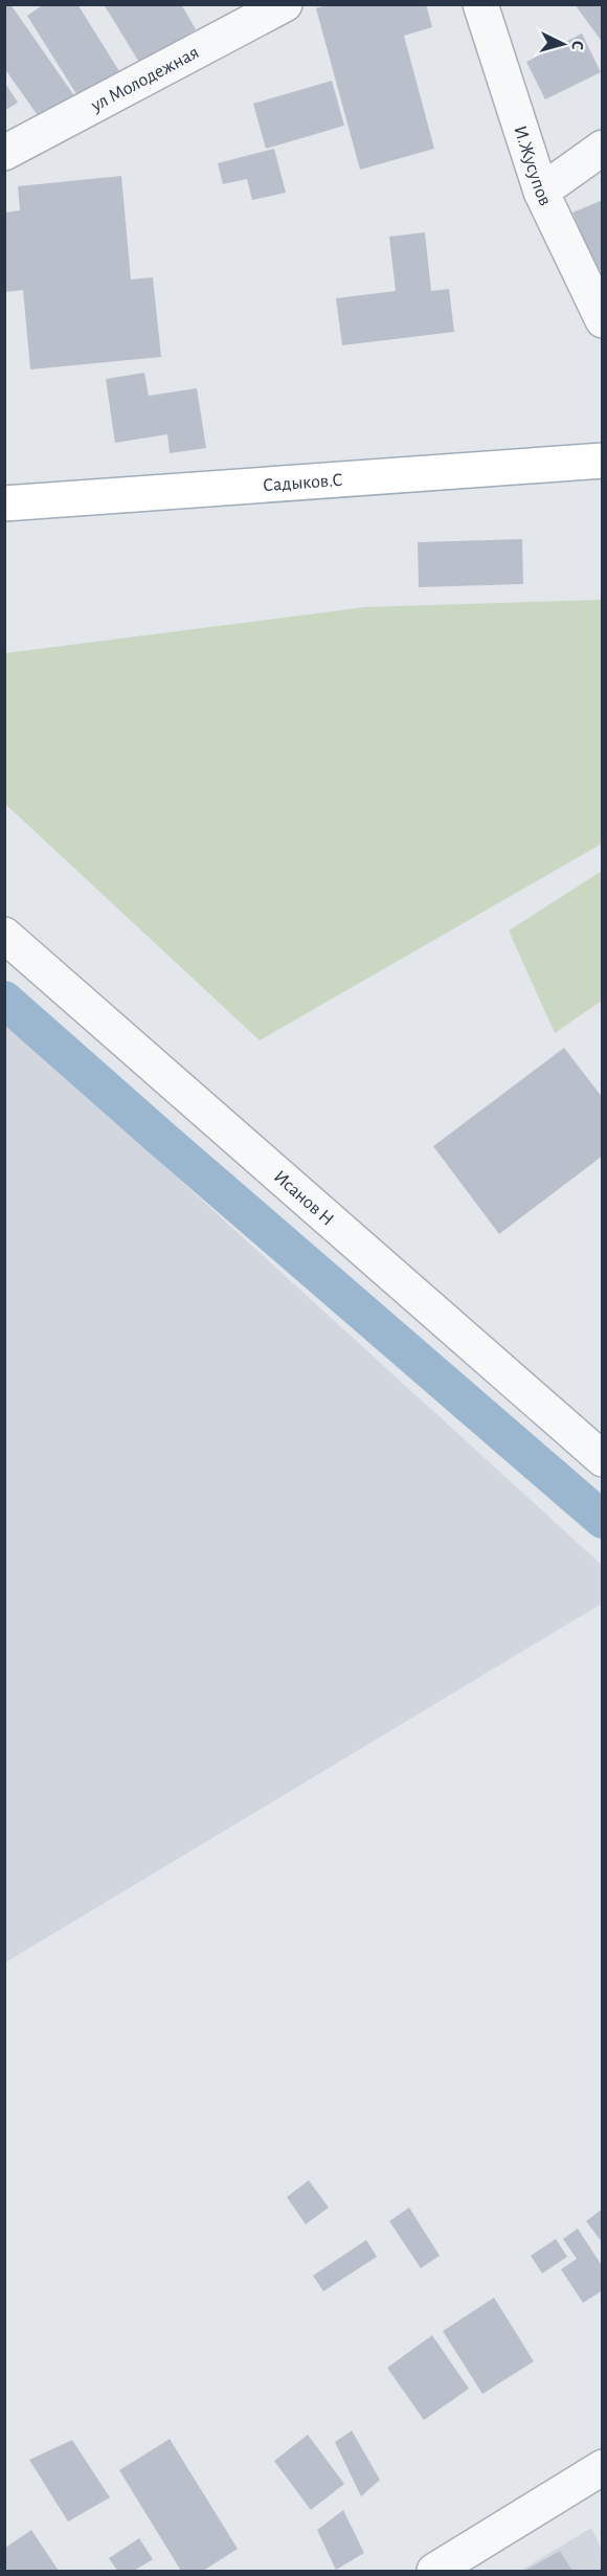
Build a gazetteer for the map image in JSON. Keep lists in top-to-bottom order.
{
  "streets": {
    "main road": ["Садыков.С"],
    "street": ["ул Молодежная", "И.Жусупов", "Исанов Н"]
  },
  "north": "right"
}
